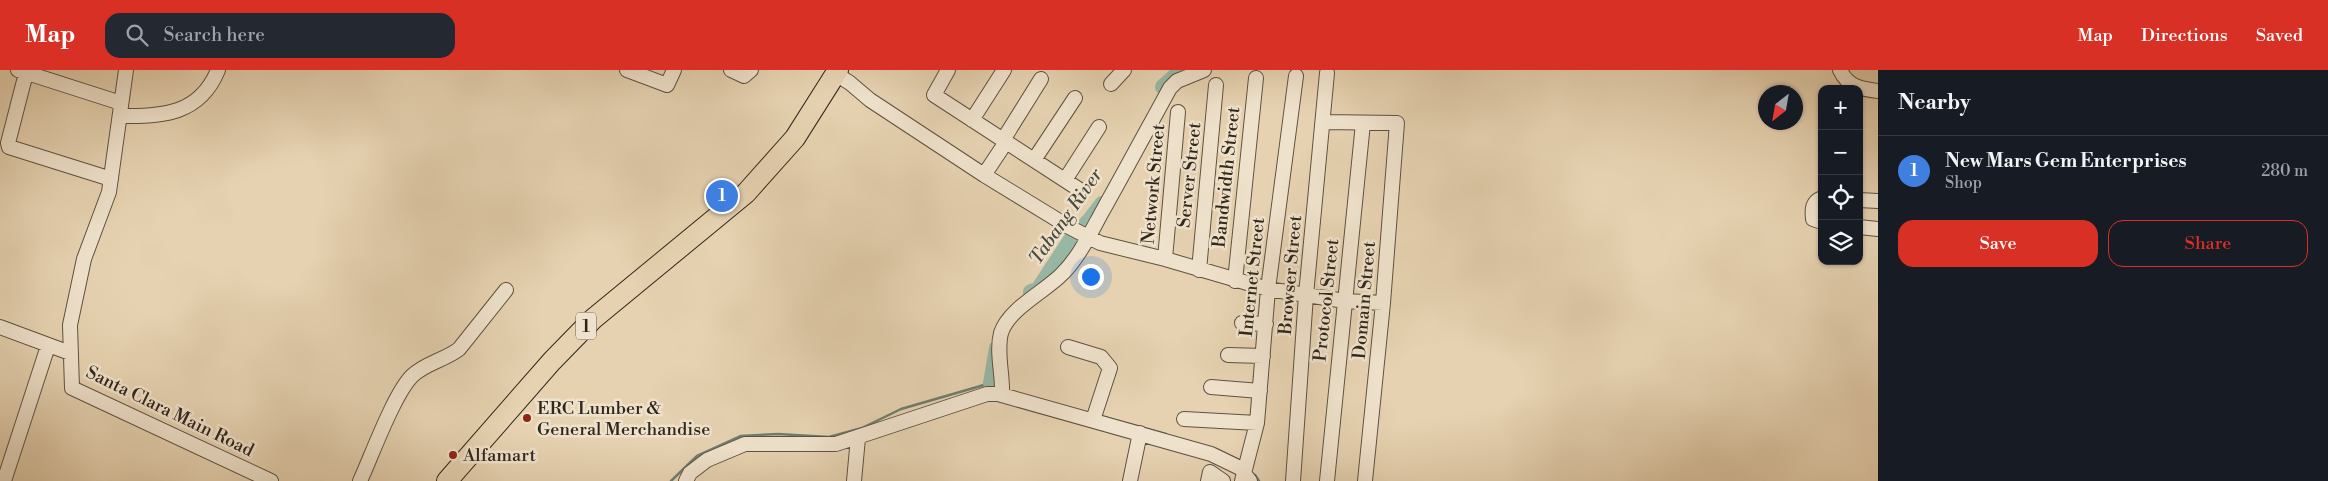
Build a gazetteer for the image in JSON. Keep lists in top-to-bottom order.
{
  "streets": {
    "highway": ["1"],
    "street": [
      "Server Street",
      "Bandwidth Street",
      "Network Street",
      "Browser Street",
      "Internet Street",
      "Protocol Street",
      "Domain Street",
      "Santa Clara Main Road"
    ]
  },
  "crossings": [
    ["Protocol Street", "Domain Street"]
  ],
  "water": ["Tabang River"],
  "places": ["ERC Lumber & General Merchandise", "Alfamart"],
  "north": "bottom left",
  "page": {
    "header": "Map",
    "search": "Search here",
    "nav": ["Map", "Directions", "Saved"],
    "heading": "Nearby",
    "map_buttons": ["+", "−"],
    "list": [
      {
        "mark": "1",
        "name": "New Mars Gem Enterprises",
        "note": "Shop",
        "value": "280 m"
      }
    ],
    "pins": "1",
    "buttons": ["Save", "Share"]
  }
}
